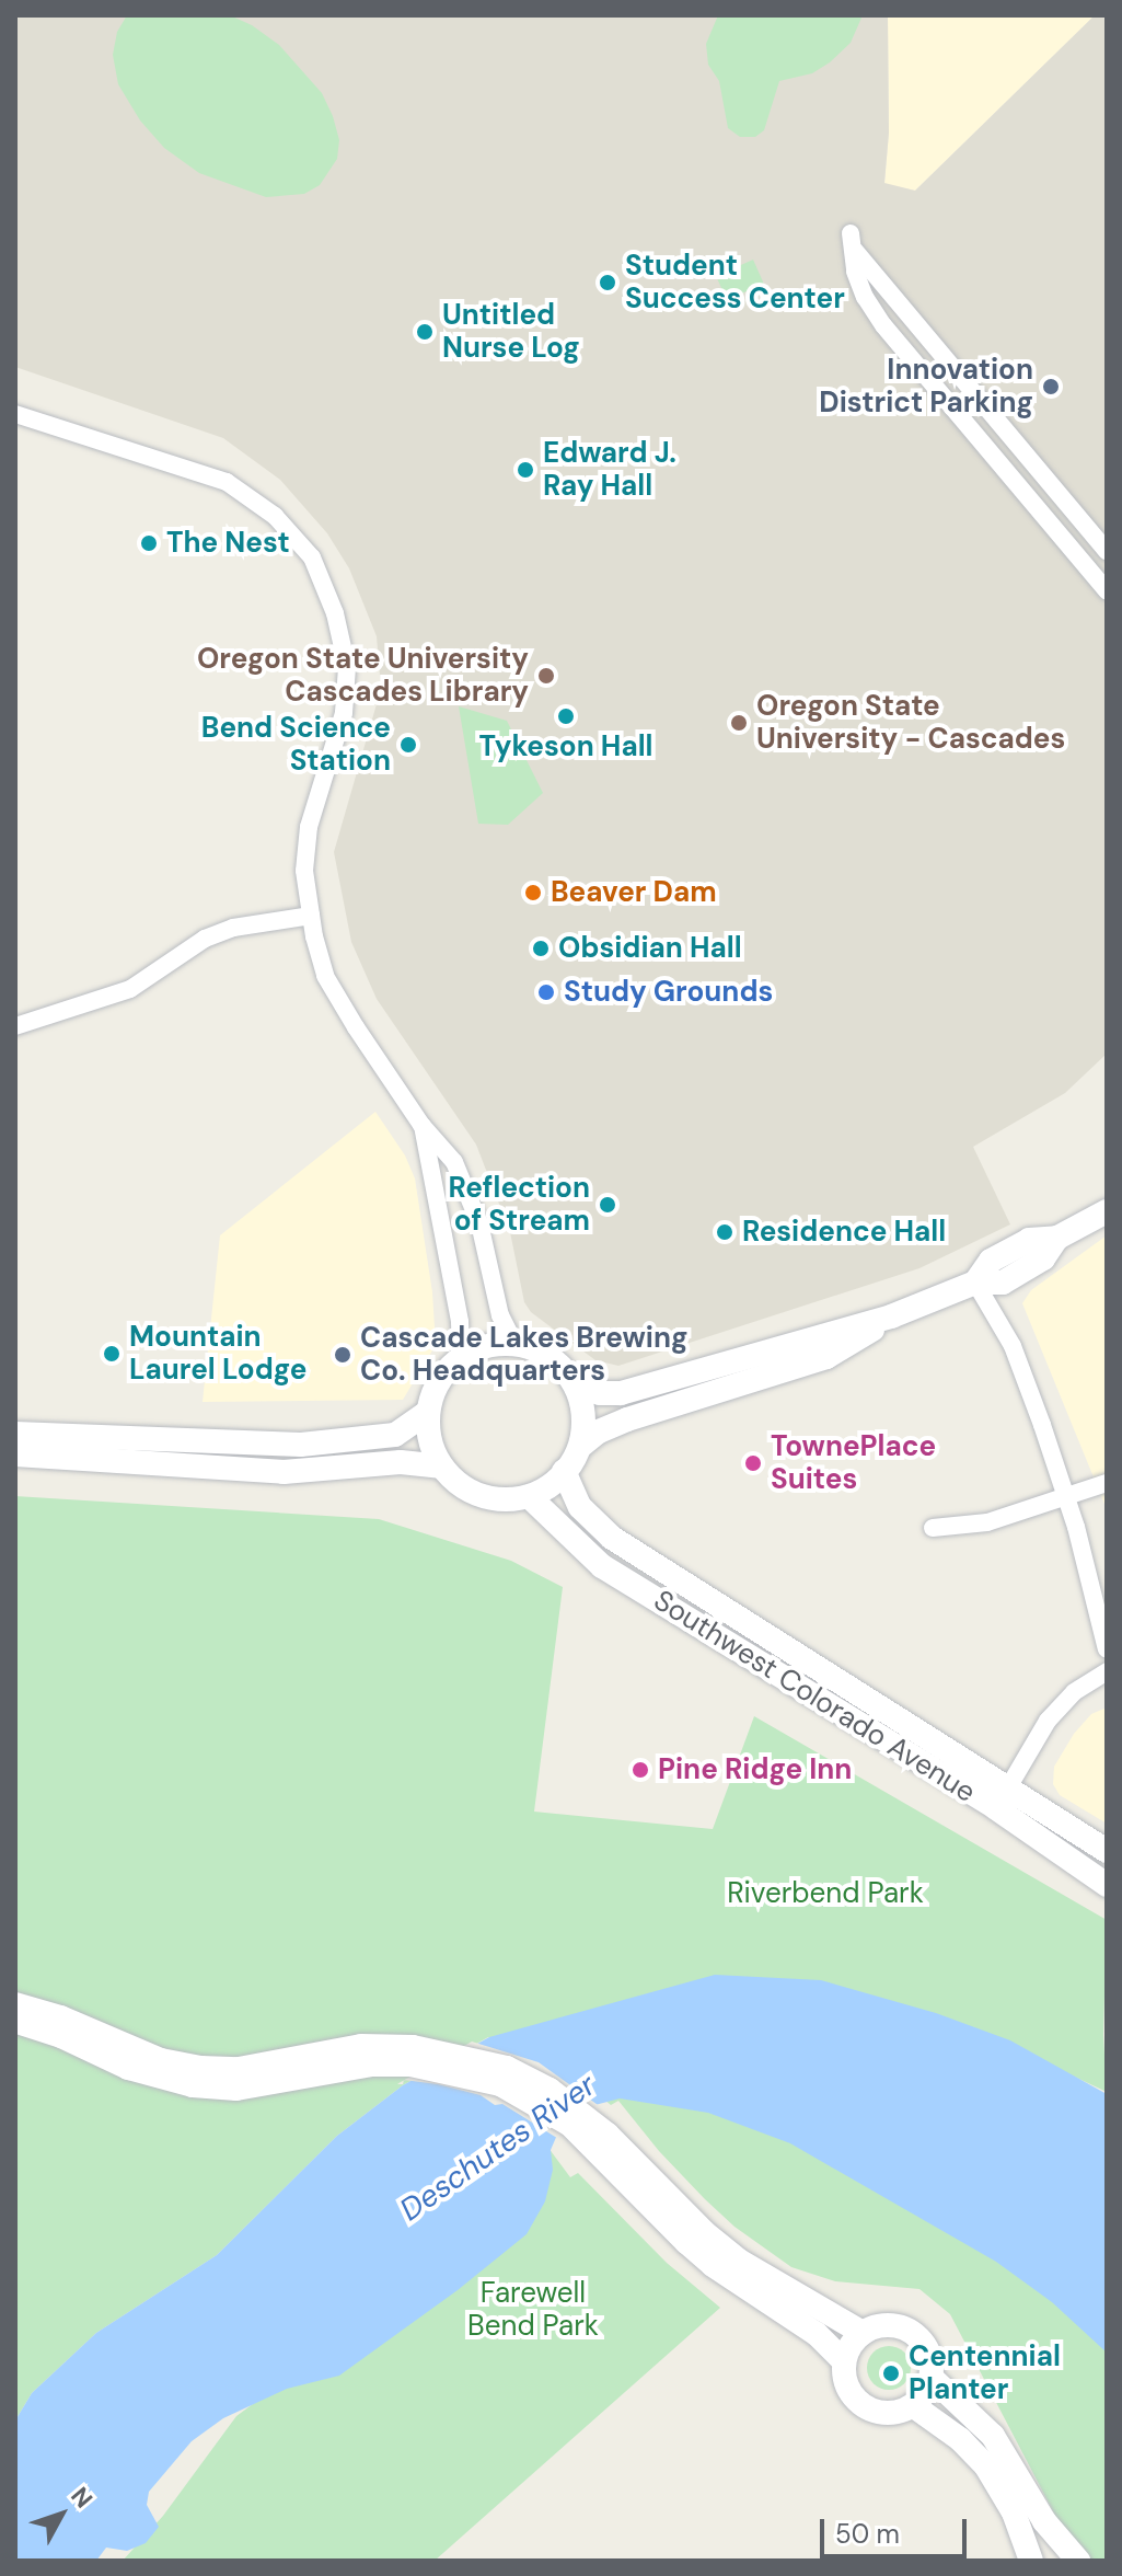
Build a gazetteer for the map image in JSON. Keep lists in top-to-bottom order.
{
  "streets": {
    "main road": ["Southwest Colorado Avenue"]
  },
  "water": ["Deschutes River"],
  "parks": ["Riverbend Park", "Farewell Bend Park"],
  "places": [
    "Student Success Center",
    "Untitled Nurse Log",
    "Innovation District Parking",
    "Edward J. Ray Hall",
    "The Nest",
    "Oregon State University Cascades Library",
    "Tykeson Hall",
    "Oregon State University - Cascades",
    "Bend Science Station",
    "Beaver Dam",
    "Obsidian Hall",
    "Study Grounds",
    "Reflection of Stream",
    "Residence Hall",
    "Mountain Laurel Lodge",
    "Cascade Lakes Brewing Co. Headquarters",
    "TownePlace Suites",
    "Pine Ridge Inn",
    "Centennial Planter"
  ],
  "scale_bar": "50 m",
  "north": "top right"
}
